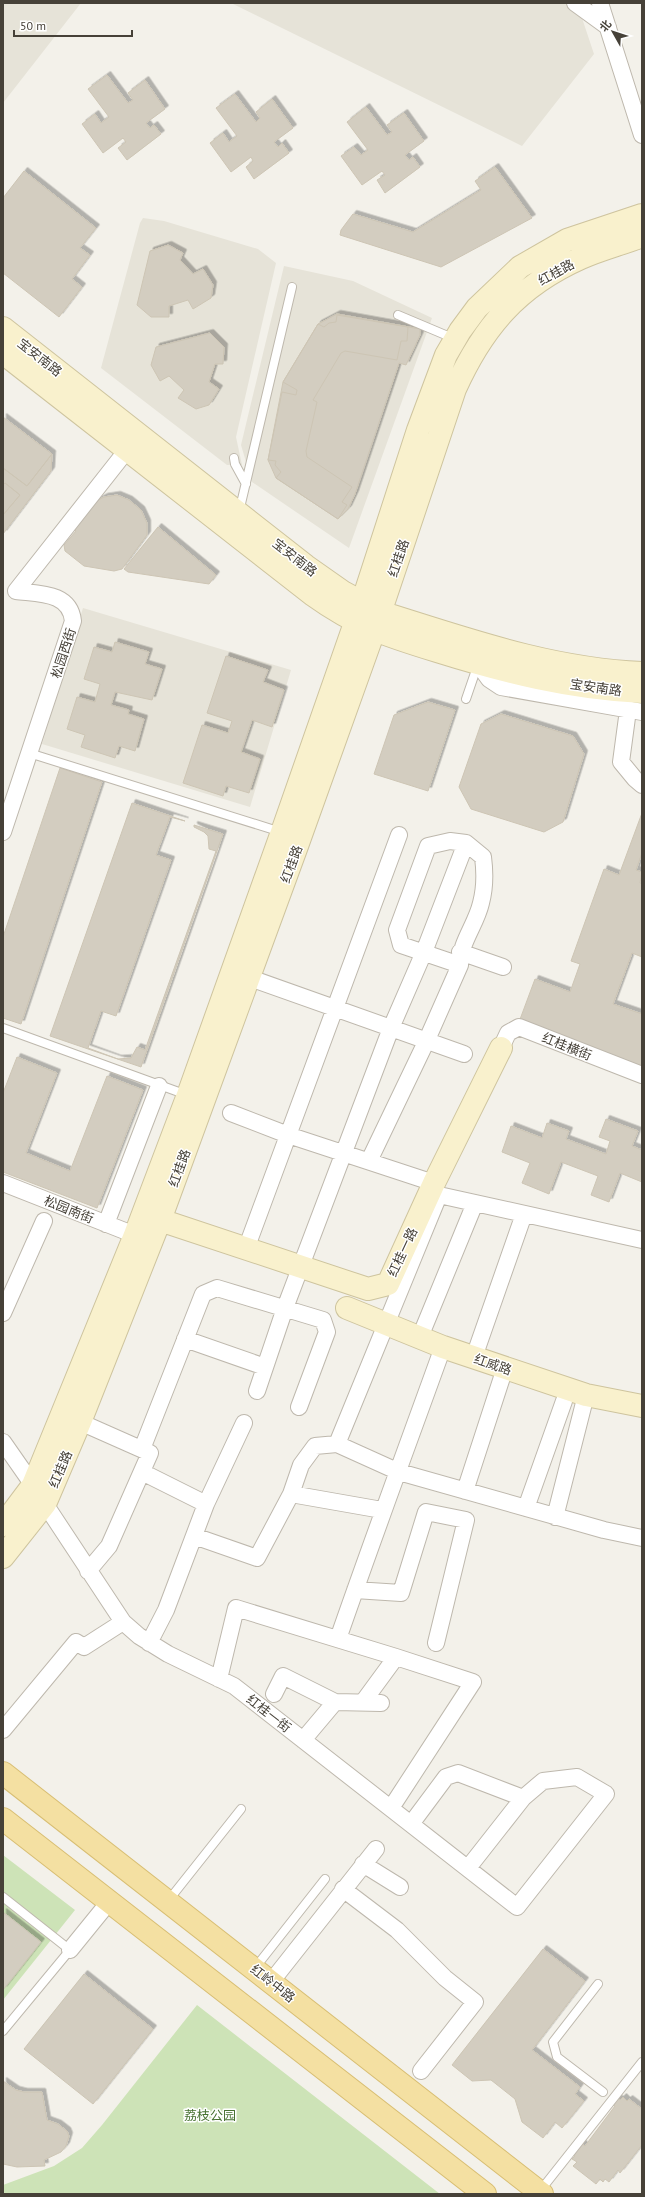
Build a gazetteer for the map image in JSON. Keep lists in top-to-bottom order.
{
  "streets": {
    "main road": [
      "红桂路",
      "宝安南路",
      "红桂一路",
      "红威路",
      "红岭中路"
    ],
    "street": [
      "松园西街",
      "红桂横街",
      "松园南街",
      "红桂一街"
    ]
  },
  "crossings": [
    ["红桂路", "宝安南路"],
    ["红桂路", "松园南街"],
    ["红桂路", "红桂一路"],
    ["红桂路", "红桂一街"],
    ["宝安南路", "松园西街"],
    ["红桂横街", "红桂一路"]
  ],
  "parks": ["荔枝公园"],
  "scale_bar": "50 m",
  "north": "top left"
}
